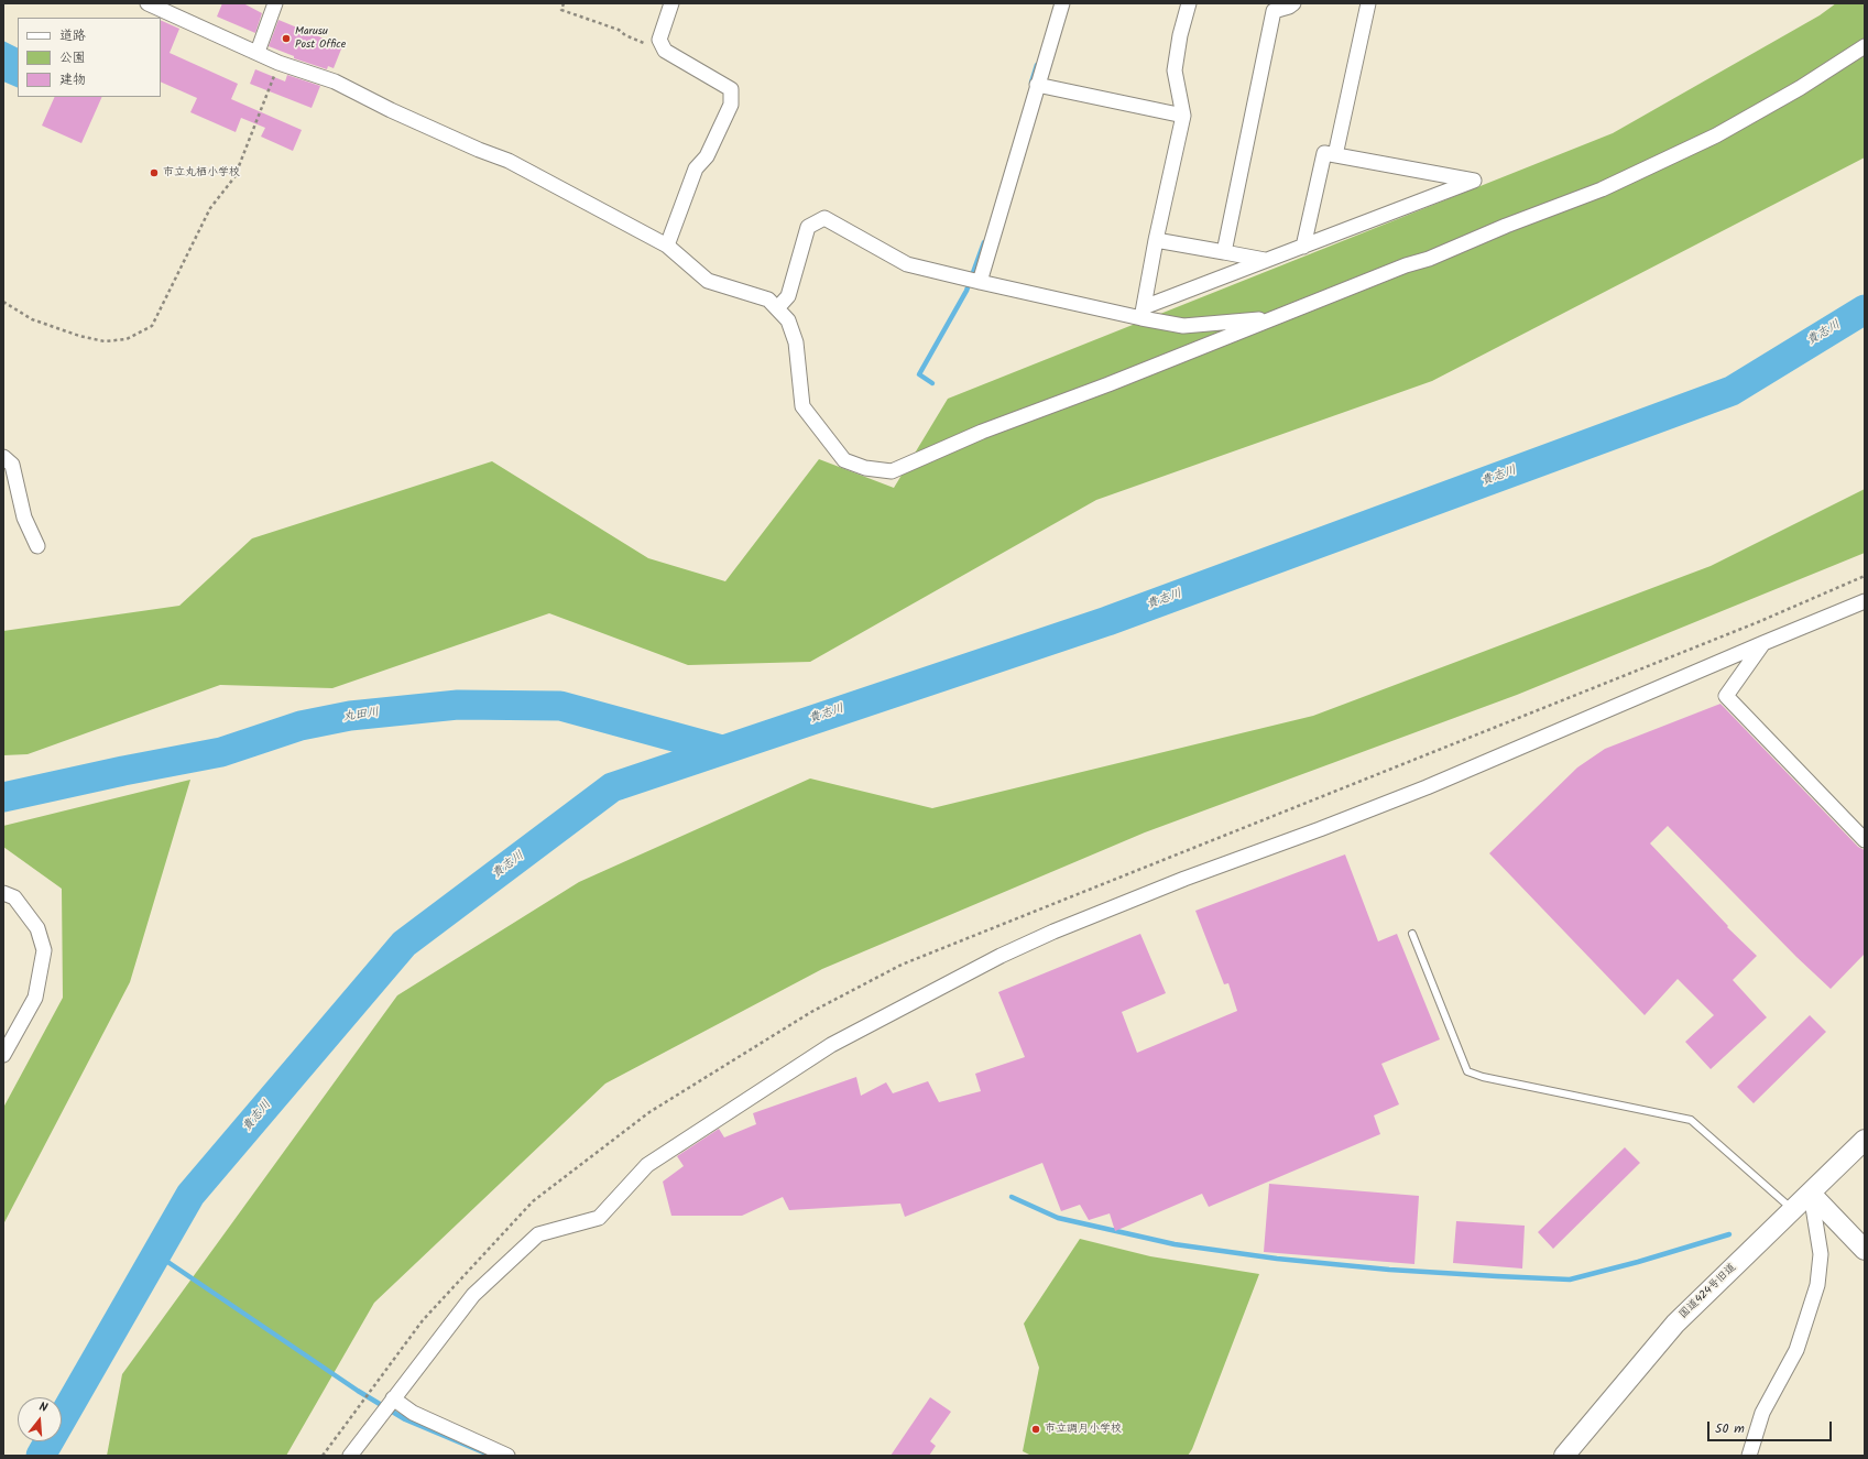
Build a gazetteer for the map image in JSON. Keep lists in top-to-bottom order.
{
  "streets": {
    "street": ["国道424号旧道"]
  },
  "water": ["貴志川", "丸田川"],
  "places": ["Marusu Post Office", "市立丸栖小学校", "市立調月小学校"],
  "legend": ["道路", "公園", "建物"],
  "scale_bar": "50 m",
  "north": "top"
}
